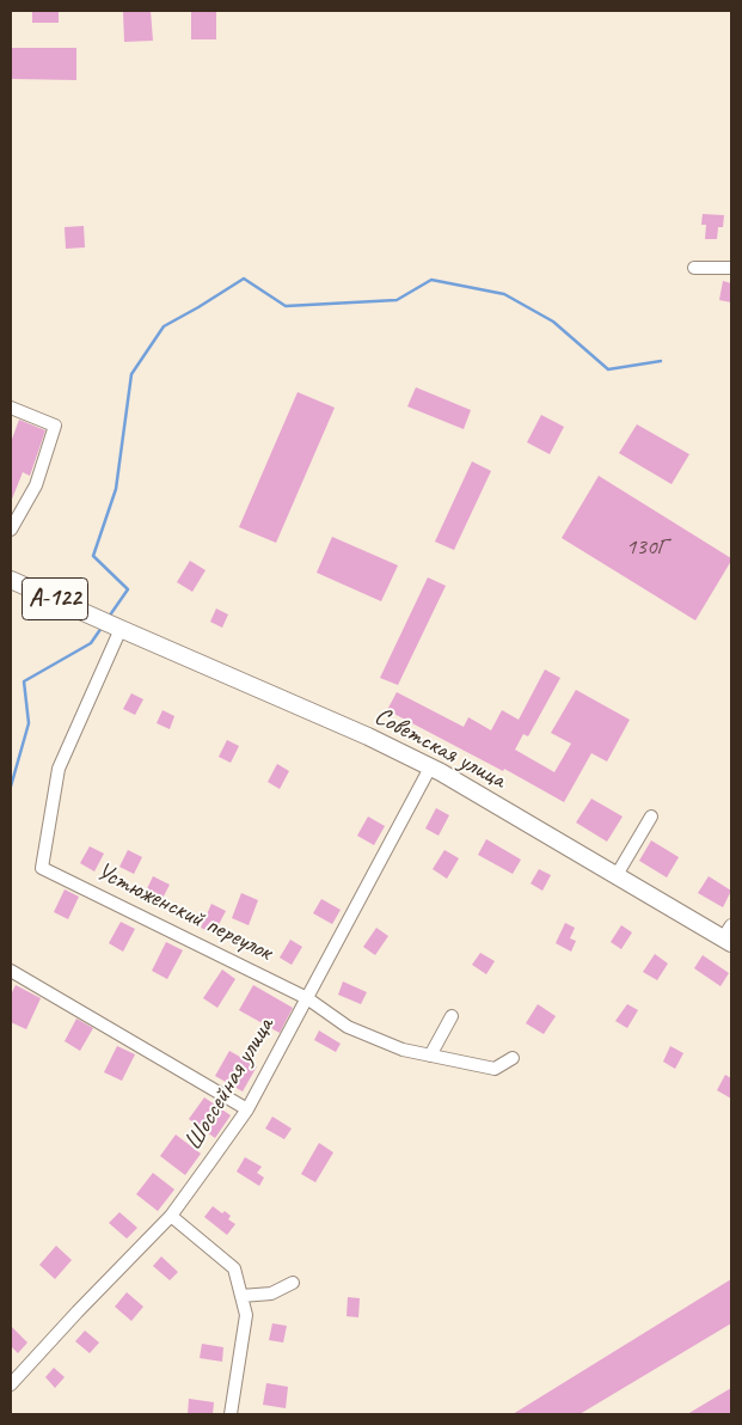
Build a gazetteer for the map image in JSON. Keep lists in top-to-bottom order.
{
  "streets": {
    "main road": ["А-122", "Советская улица"],
    "street": ["Устюженский переулок", "Шоссейная улица"]
  },
  "crossings": [
    ["Советская улица", "Устюженский переулок"],
    ["Советская улица", "Шоссейная улица"],
    ["Устюженский переулок", "Шоссейная улица"]
  ],
  "house_numbers": ["130Г"]
}
